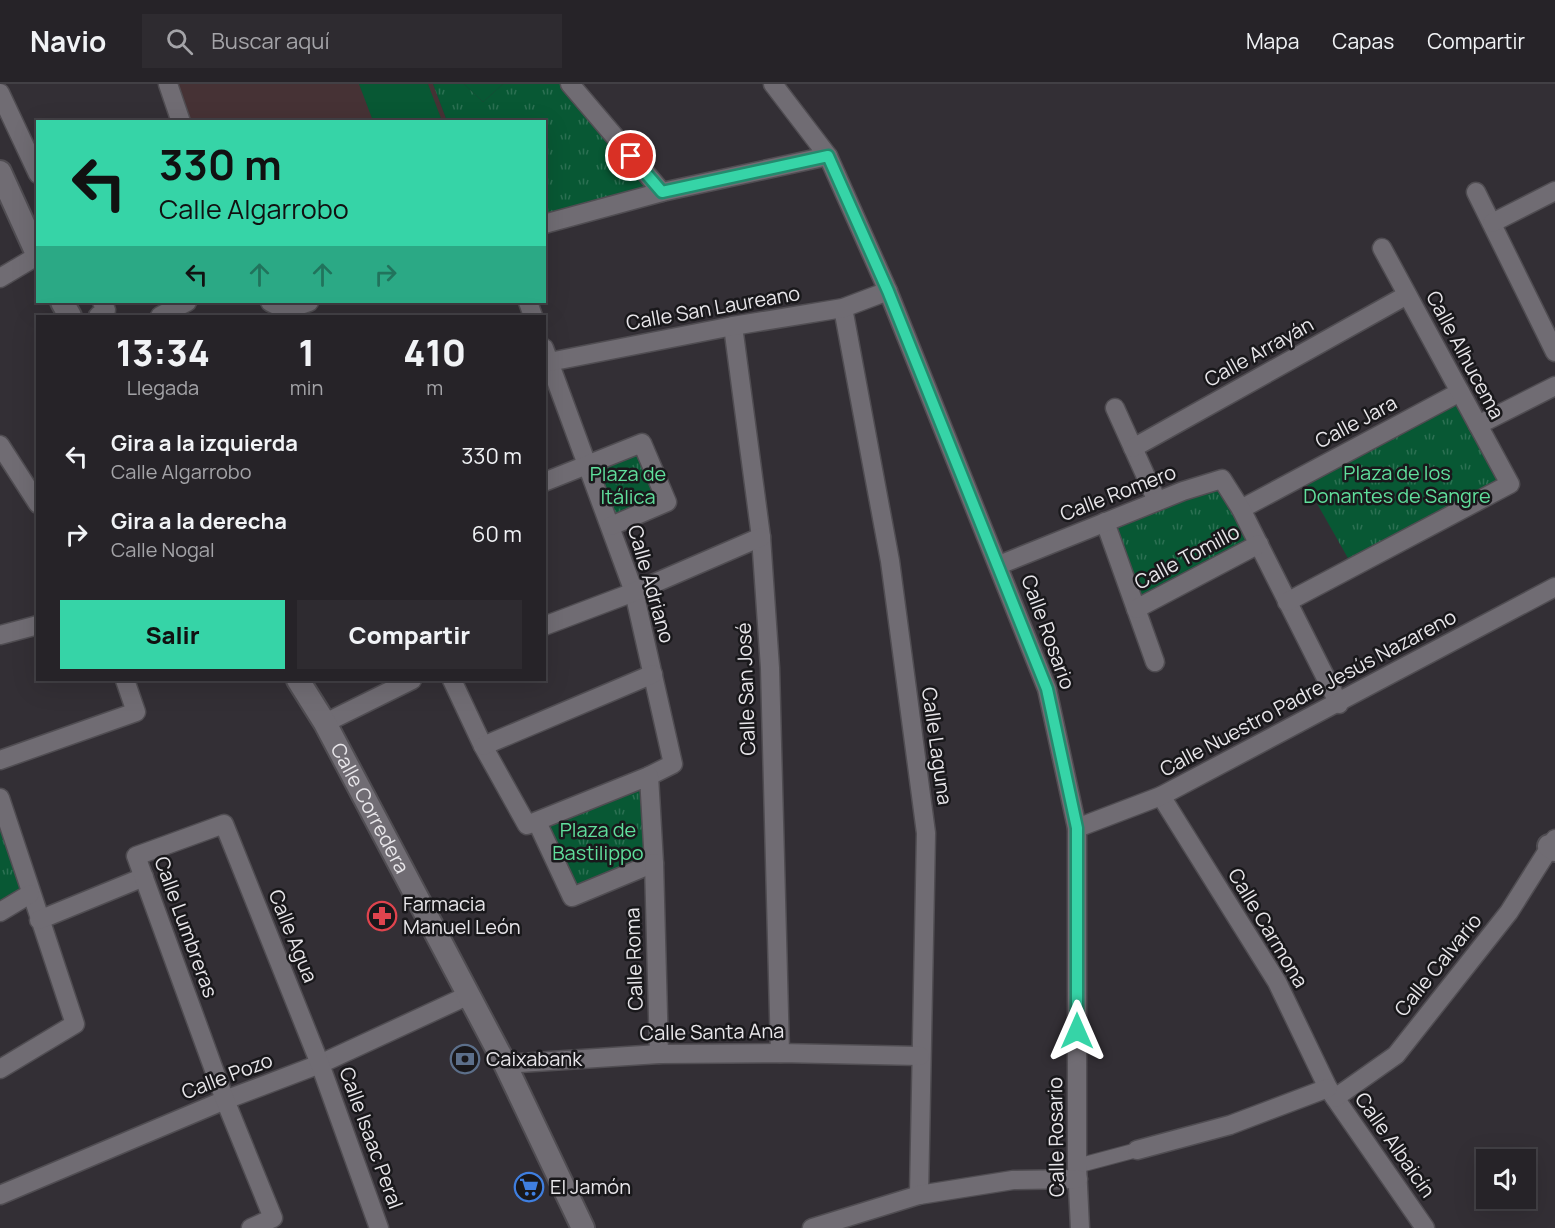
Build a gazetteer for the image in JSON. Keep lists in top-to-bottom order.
{
  "streets": {
    "street": [
      "Calle San Laureano",
      "Calle Arrayán",
      "Calle Alhucema",
      "Calle Jara",
      "Calle Romero",
      "Calle Tomillo",
      "Calle Adriano",
      "Calle Rosario",
      "Calle San José",
      "Calle Nuestro Padre Jesús Nazareno",
      "Calle Laguna",
      "Calle Corredera",
      "Calle Lumbreras",
      "Calle Carmona",
      "Calle Agua",
      "Calle Roma",
      "Calle Calvario",
      "Calle Santa Ana",
      "Calle Pozo",
      "Calle Isaac Peral",
      "Calle Albaicín"
    ]
  },
  "crossings": [
    ["Calle San Laureano", "Calle Adriano"],
    ["Calle San Laureano", "Calle Rosario"],
    ["Calle San Laureano", "Calle San José"],
    ["Calle San Laureano", "Calle Laguna"],
    ["Calle Arrayán", "Calle Alhucema"],
    ["Calle Alhucema", "Calle Jara"],
    ["Calle Jara", "Calle Romero"],
    ["Calle Romero", "Calle Rosario"],
    ["Calle Rosario", "Calle Nuestro Padre Jesús Nazareno"],
    ["Calle San José", "Calle Santa Ana"],
    ["Calle Nuestro Padre Jesús Nazareno", "Calle Carmona"],
    ["Calle Laguna", "Calle Santa Ana"],
    ["Calle Corredera", "Calle Santa Ana"],
    ["Calle Corredera", "Calle Pozo"],
    ["Calle Lumbreras", "Calle Agua"],
    ["Calle Lumbreras", "Calle Pozo"],
    ["Calle Carmona", "Calle Calvario"],
    ["Calle Carmona", "Calle Albaicín"],
    ["Calle Agua", "Calle Pozo"],
    ["Calle Agua", "Calle Isaac Peral"],
    ["Calle Roma", "Calle Santa Ana"],
    ["Calle Calvario", "Calle Albaicín"],
    ["Calle Pozo", "Calle Isaac Peral"]
  ],
  "parks": ["Plaza de los Donantes de Sangre", "Plaza de Itálica", "Plaza de Bastilippo"],
  "places": {
    "pharmacy": ["Farmacia Manuel León"],
    "bank": ["Caixabank"],
    "supermarket": ["El Jamón"]
  },
  "page": {
    "header": "Navio",
    "search": "Buscar aquí",
    "nav": ["Mapa", "Capas", "Compartir"],
    "turn": ["330 m", "Calle Algarrobo"],
    "eta": [
      "13:34",
      "Llegada",
      "1",
      "min",
      "410",
      "m"
    ],
    "list": [
      {
        "name": "Gira a la izquierda",
        "note": "Calle Algarrobo",
        "value": "330 m"
      },
      {
        "name": "Gira a la derecha",
        "note": "Calle Nogal",
        "value": "60 m"
      }
    ],
    "buttons": ["Salir", "Compartir"]
  }
}
